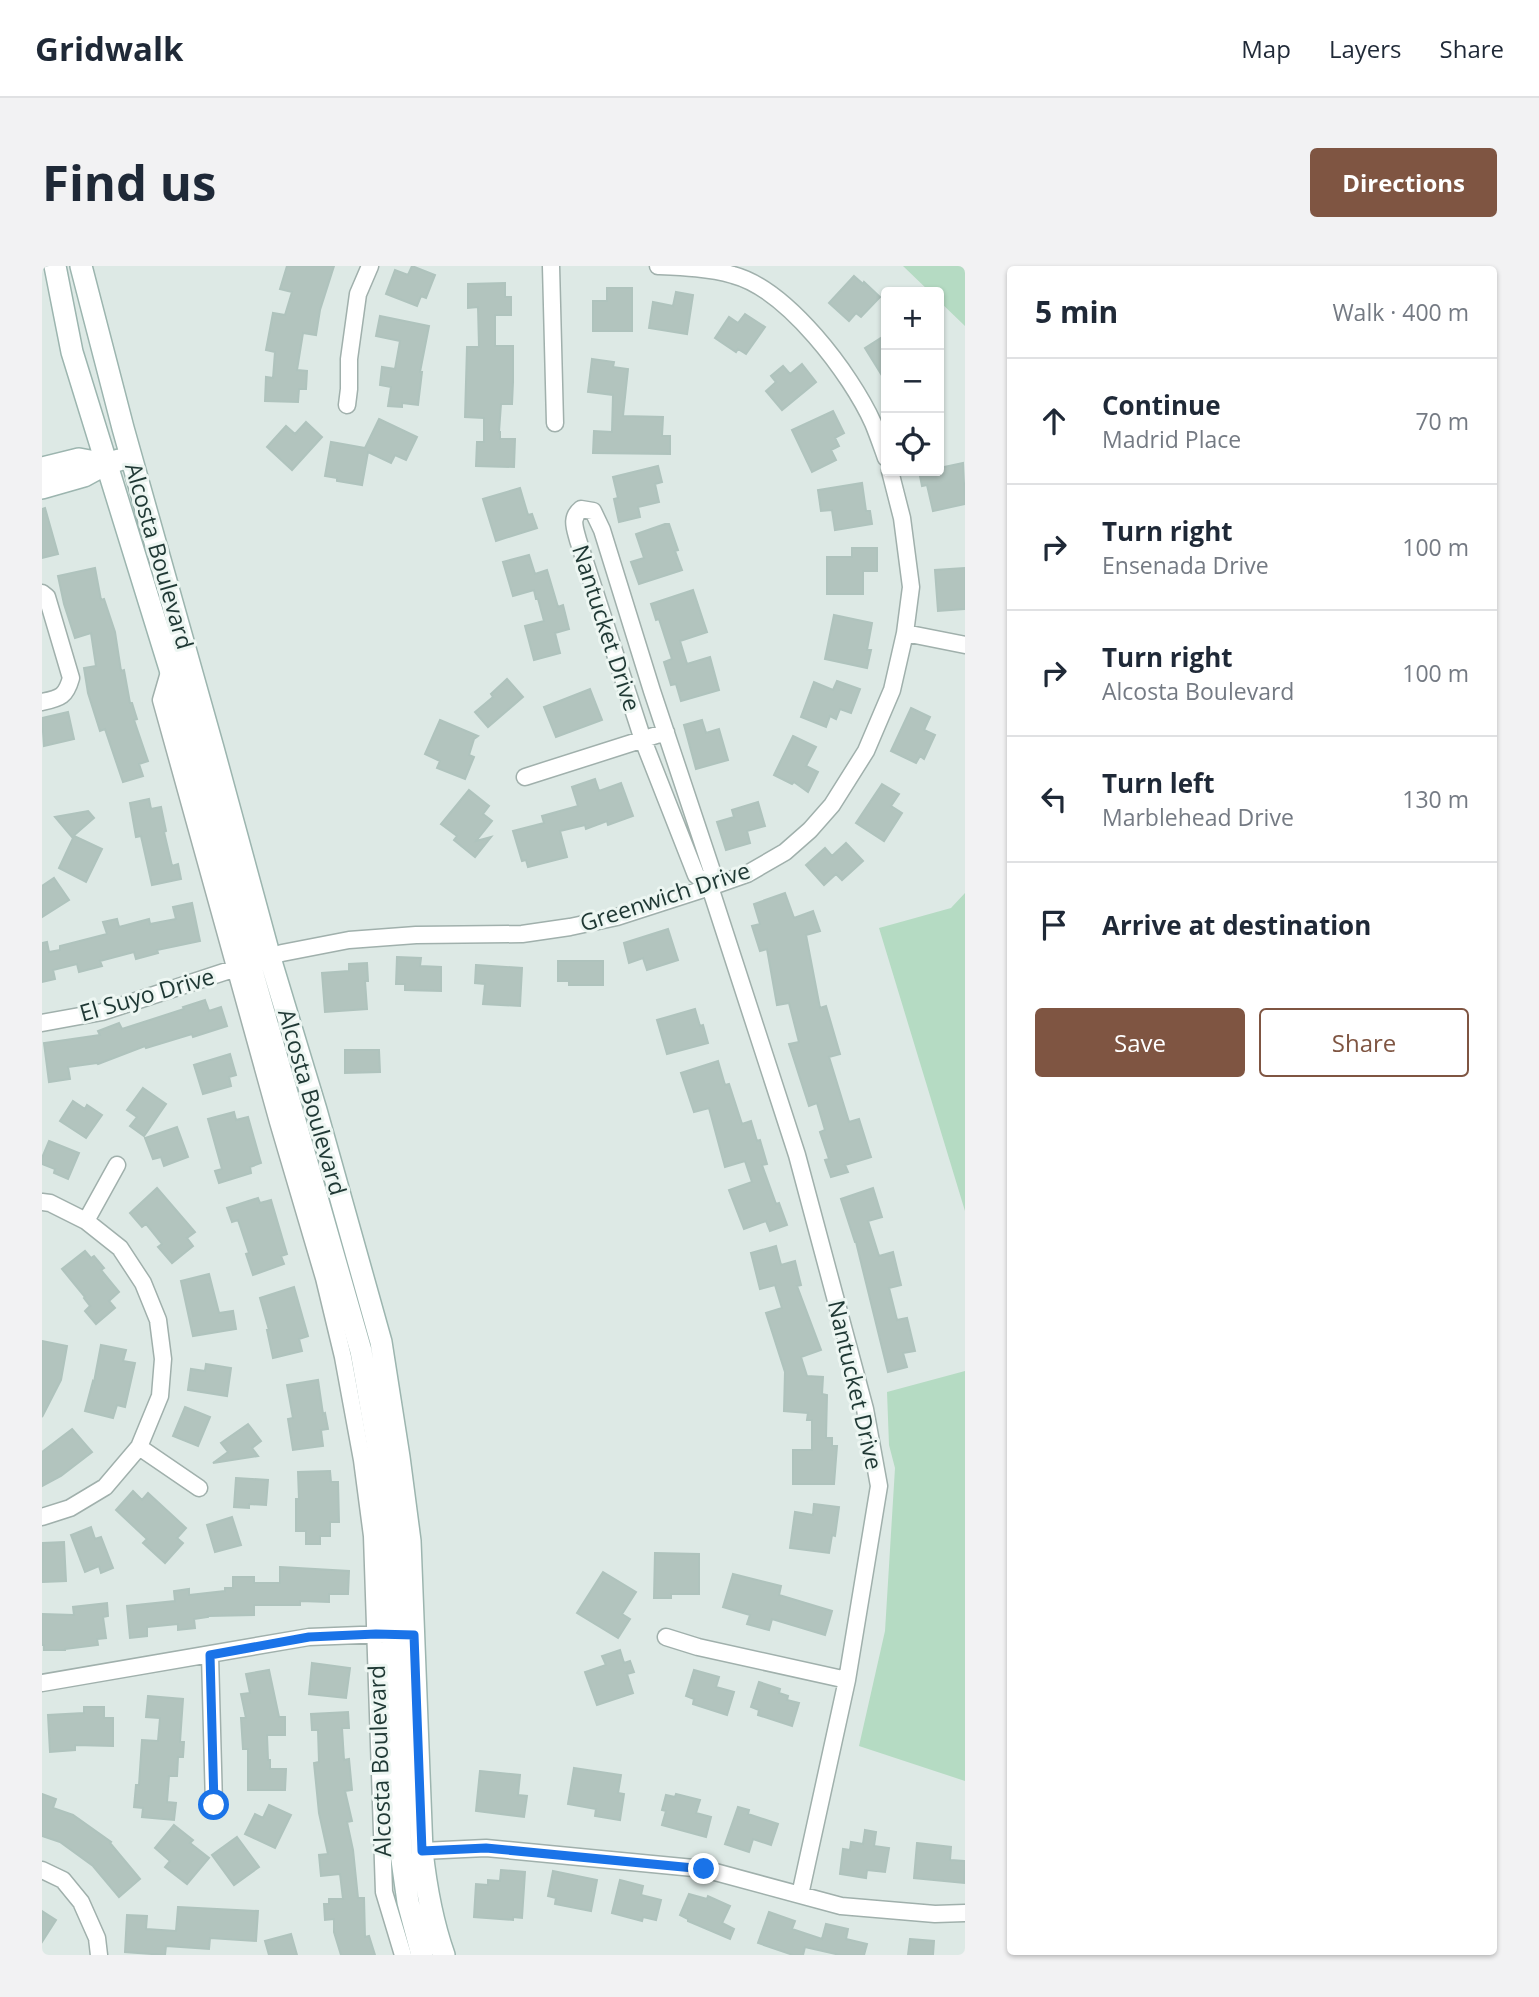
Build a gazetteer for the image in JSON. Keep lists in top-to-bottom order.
{
  "streets": {
    "main road": ["Alcosta Boulevard"],
    "street": ["Nantucket Drive", "Greenwich Drive", "El Suyo Drive"]
  },
  "crossings": [
    ["Alcosta Boulevard", "Greenwich Drive"],
    ["Alcosta Boulevard", "El Suyo Drive"],
    ["Nantucket Drive", "Greenwich Drive"],
    ["Greenwich Drive", "El Suyo Drive"]
  ],
  "page": {
    "header": "Gridwalk",
    "nav": ["Map", "Layers", "Share"],
    "buttons": [
      "Directions",
      ["Save", "Share"]
    ],
    "title": "Find us",
    "heading": ["5 min", "Walk · 400 m"],
    "map_buttons": ["+", "−"],
    "list": [
      ["Continue", "Madrid Place", "70 m"],
      ["Turn right", "Ensenada Drive", "100 m"],
      ["Turn right", "Alcosta Boulevard", "100 m"],
      ["Turn left", "Marblehead Drive", "130 m"],
      "Arrive at destination"
    ]
  }
}
